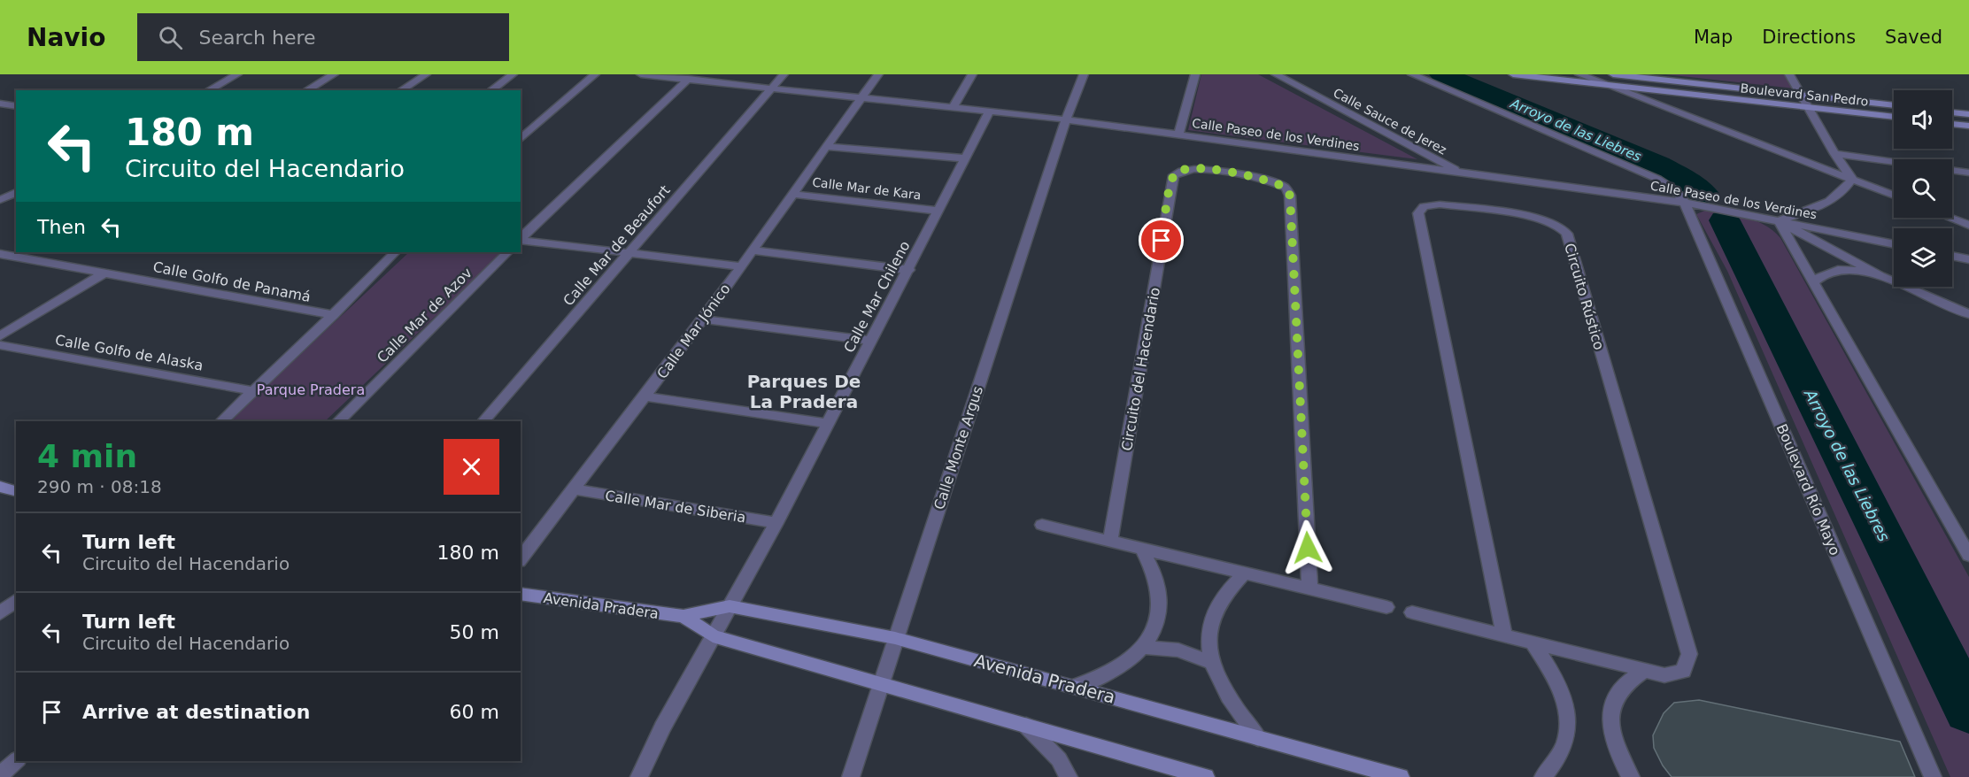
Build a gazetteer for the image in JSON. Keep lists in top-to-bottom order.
{
  "streets": {
    "street": [
      "Boulevard San Pedro",
      "Calle Sauce de Jerez",
      "Calle Paseo de los Verdines",
      "Calle Mar de Kara",
      "Calle Mar de Beaufort",
      "Calle Golfo de Panamá",
      "Calle Mar Chileno",
      "Circuito Rústico",
      "Calle Mar de Azov",
      "Calle Mar Jónico",
      "Calle Golfo de Alaska",
      "Circuito del Hacendario",
      "Calle Monte Argus",
      "Boulevard Río Mayo",
      "Calle Mar de Siberia",
      "Avenida Pradera"
    ]
  },
  "crossings": [
    ["Calle Sauce de Jerez", "Calle Paseo de los Verdines"],
    ["Calle Paseo de los Verdines", "Calle Mar de Beaufort"],
    ["Calle Paseo de los Verdines", "Calle Mar Chileno"],
    ["Calle Paseo de los Verdines", "Calle Mar Jónico"],
    ["Calle Paseo de los Verdines", "Calle Monte Argus"],
    ["Calle Paseo de los Verdines", "Boulevard Río Mayo"],
    ["Calle Mar de Kara", "Calle Mar Chileno"],
    ["Calle Mar de Kara", "Calle Mar Jónico"],
    ["Calle Mar Chileno", "Calle Mar de Siberia"],
    ["Calle Mar Chileno", "Avenida Pradera"],
    ["Calle Mar Jónico", "Calle Mar de Siberia"],
    ["Calle Monte Argus", "Avenida Pradera"]
  ],
  "districts": ["Parques De La Pradera"],
  "water": ["Arroyo de las Liebres"],
  "parks": ["Parque Pradera"],
  "page": {
    "header": "Navio",
    "search": "Search here",
    "nav": ["Map", "Directions", "Saved"],
    "turn": ["180 m", "Circuito del Hacendario"],
    "then": "Then",
    "heading": ["4 min", "290 m · 08:18"],
    "list": [
      {
        "name": "Turn left",
        "note": "Circuito del Hacendario",
        "value": "180 m"
      },
      {
        "name": "Turn left",
        "note": "Circuito del Hacendario",
        "value": "50 m"
      },
      {
        "name": "Arrive at destination",
        "value": "60 m"
      }
    ]
  }
}
